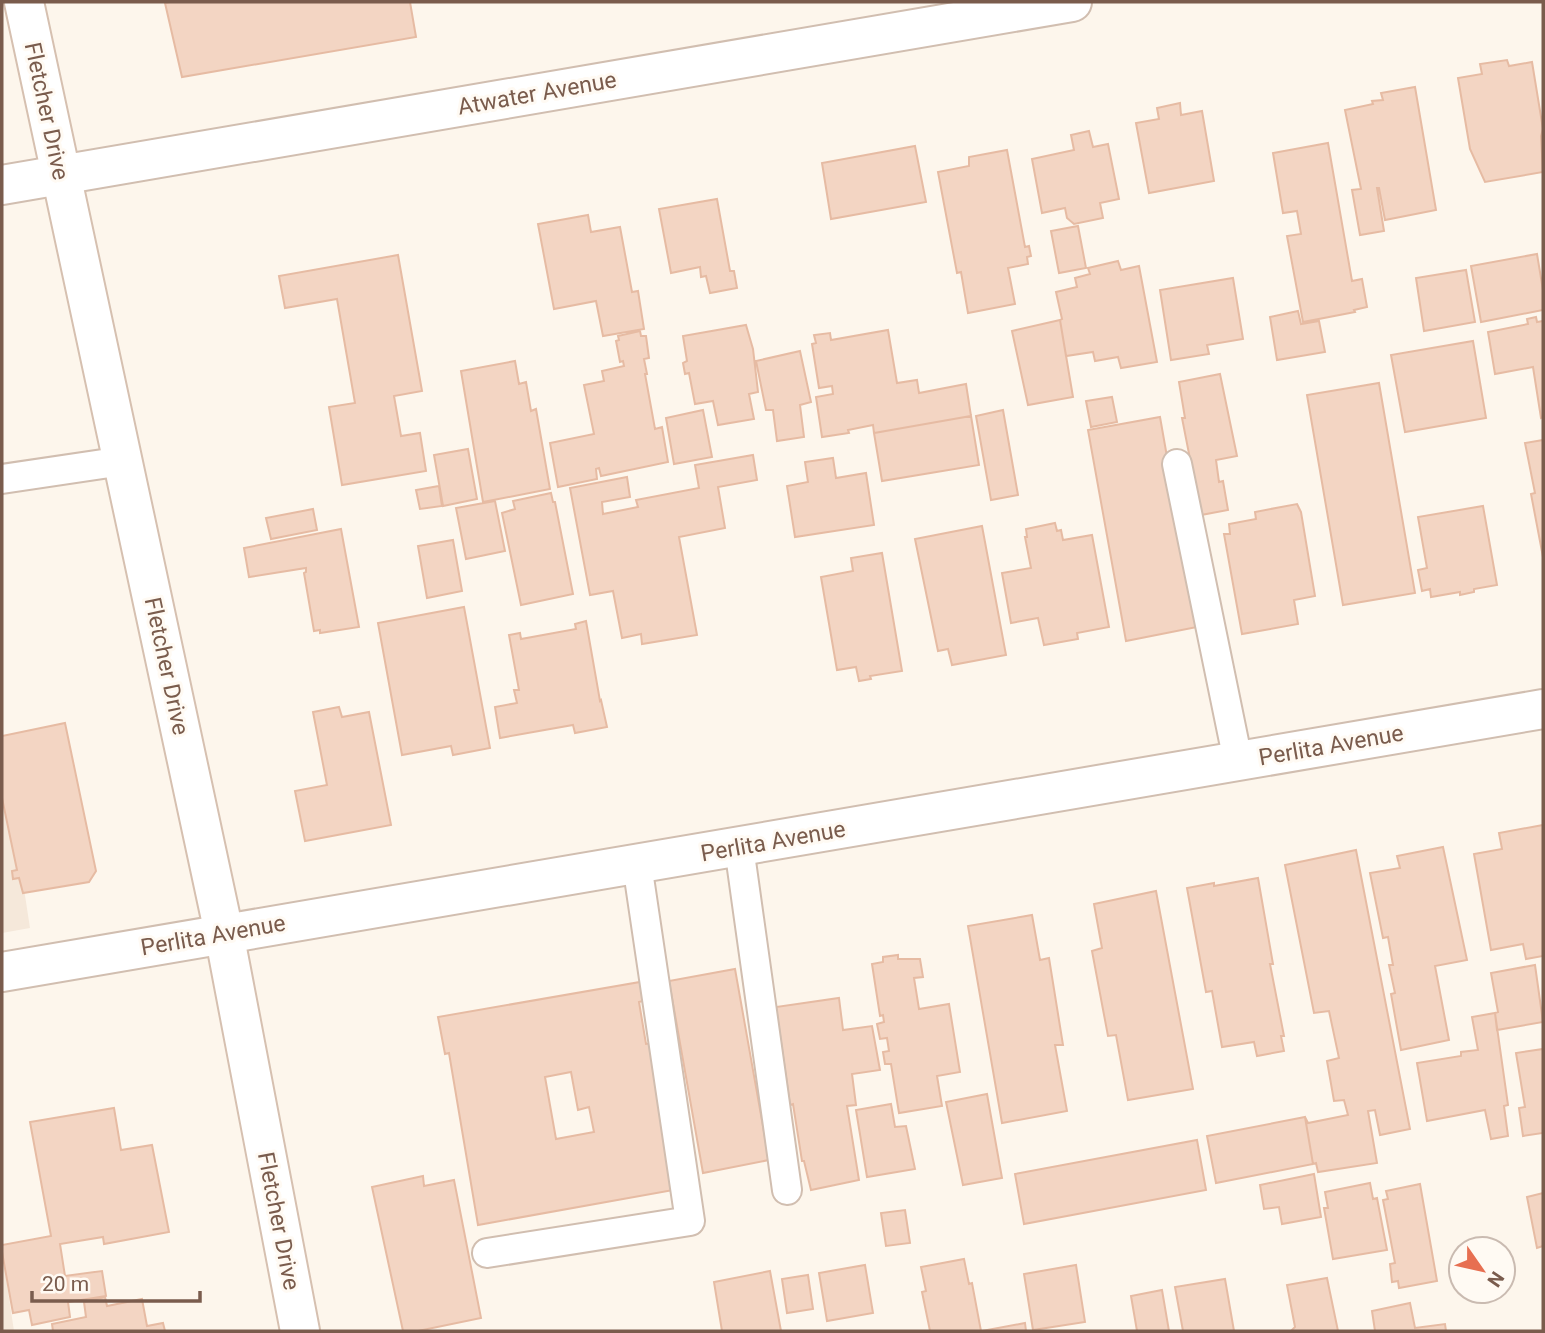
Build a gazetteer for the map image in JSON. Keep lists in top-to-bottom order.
{
  "streets": {
    "street": ["Atwater Avenue", "Fletcher Drive", "Perlita Avenue"]
  },
  "crossings": [
    ["Atwater Avenue", "Fletcher Drive"],
    ["Fletcher Drive", "Perlita Avenue"]
  ],
  "scale_bar": "20 m",
  "north": "bottom right"
}
